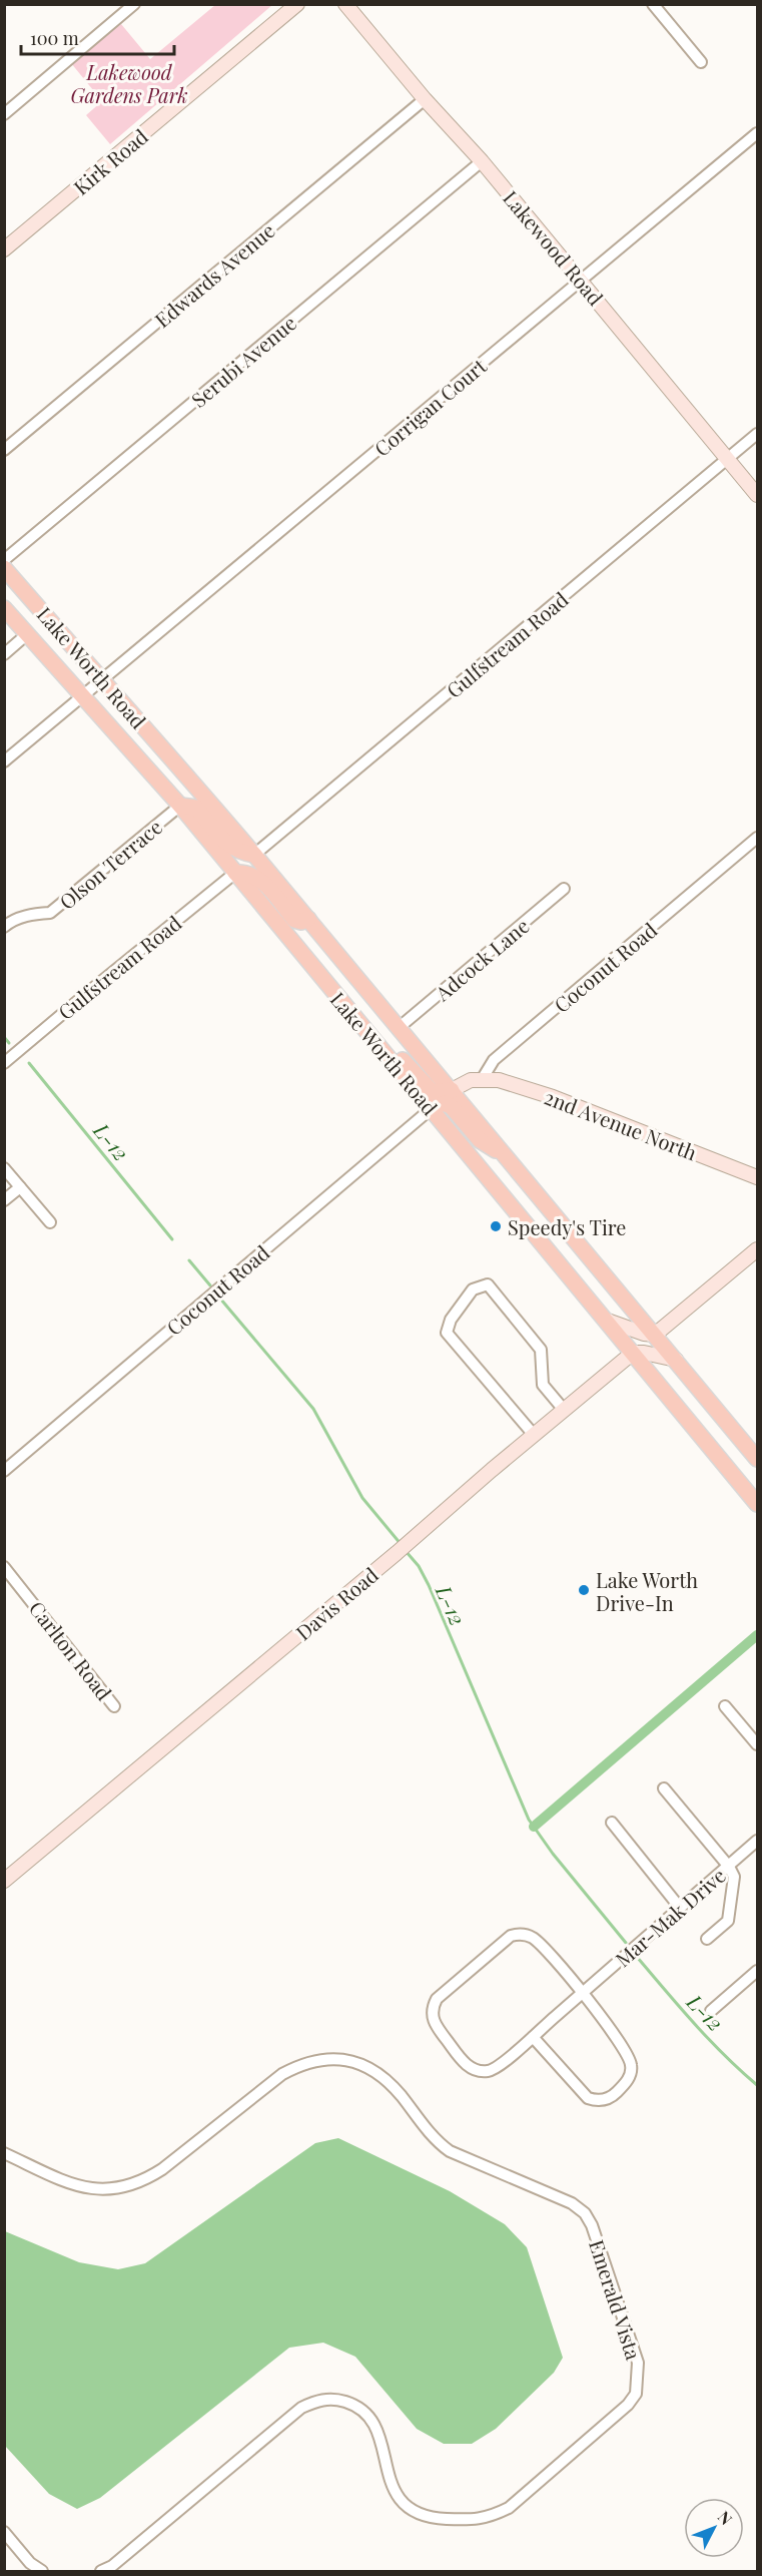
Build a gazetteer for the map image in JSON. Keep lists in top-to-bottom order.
{
  "streets": {
    "main road": ["Lake Worth Road"],
    "street": [
      "Kirk Road",
      "Lakewood Road",
      "Edwards Avenue",
      "Serubi Avenue",
      "Corrigan Court",
      "Gulfstream Road",
      "Olson Terrace",
      "Adcock Lane",
      "Coconut Road",
      "2nd Avenue North",
      "Davis Road",
      "Carlton Road",
      "Mar-Mak Drive",
      "Emerald Vista"
    ]
  },
  "crossings": [
    ["Lakewood Road", "Edwards Avenue"],
    ["Lakewood Road", "Serubi Avenue"],
    ["Lakewood Road", "Corrigan Court"],
    ["Lakewood Road", "Gulfstream Road"],
    ["Corrigan Court", "Lake Worth Road"],
    ["Gulfstream Road", "Lake Worth Road"],
    ["Lake Worth Road", "Olson Terrace"],
    ["Lake Worth Road", "Adcock Lane"],
    ["Lake Worth Road", "Coconut Road"],
    ["Lake Worth Road", "Davis Road"],
    ["Coconut Road", "2nd Avenue North"]
  ],
  "water": ["L-12"],
  "parks": ["Lakewood Gardens Park"],
  "places": ["Speedy's Tire", "Lake Worth Drive-In"],
  "scale_bar": "100 m",
  "north": "top right"
}
